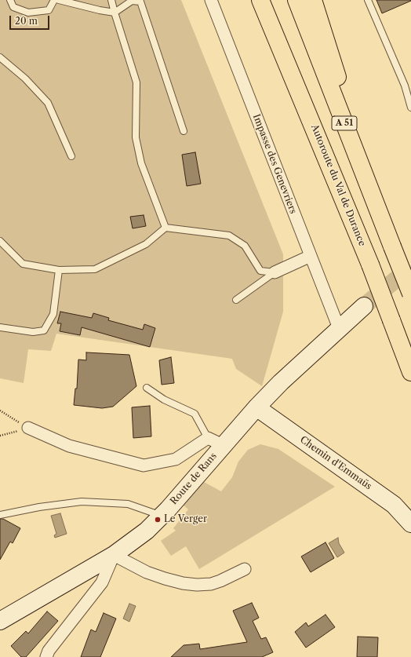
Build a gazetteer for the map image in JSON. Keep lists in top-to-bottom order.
{
  "streets": {
    "highway": ["A 51", "Autoroute du Val de Durance"],
    "street": ["Impasse des Genevriers", "Chemin d'Emmaüs", "Route de Rans"]
  },
  "crossings": [
    ["Impasse des Genevriers", "Route de Rans"],
    ["Chemin d'Emmaüs", "Route de Rans"]
  ],
  "places": ["Le Verger"],
  "scale_bar": "20 m"
}
